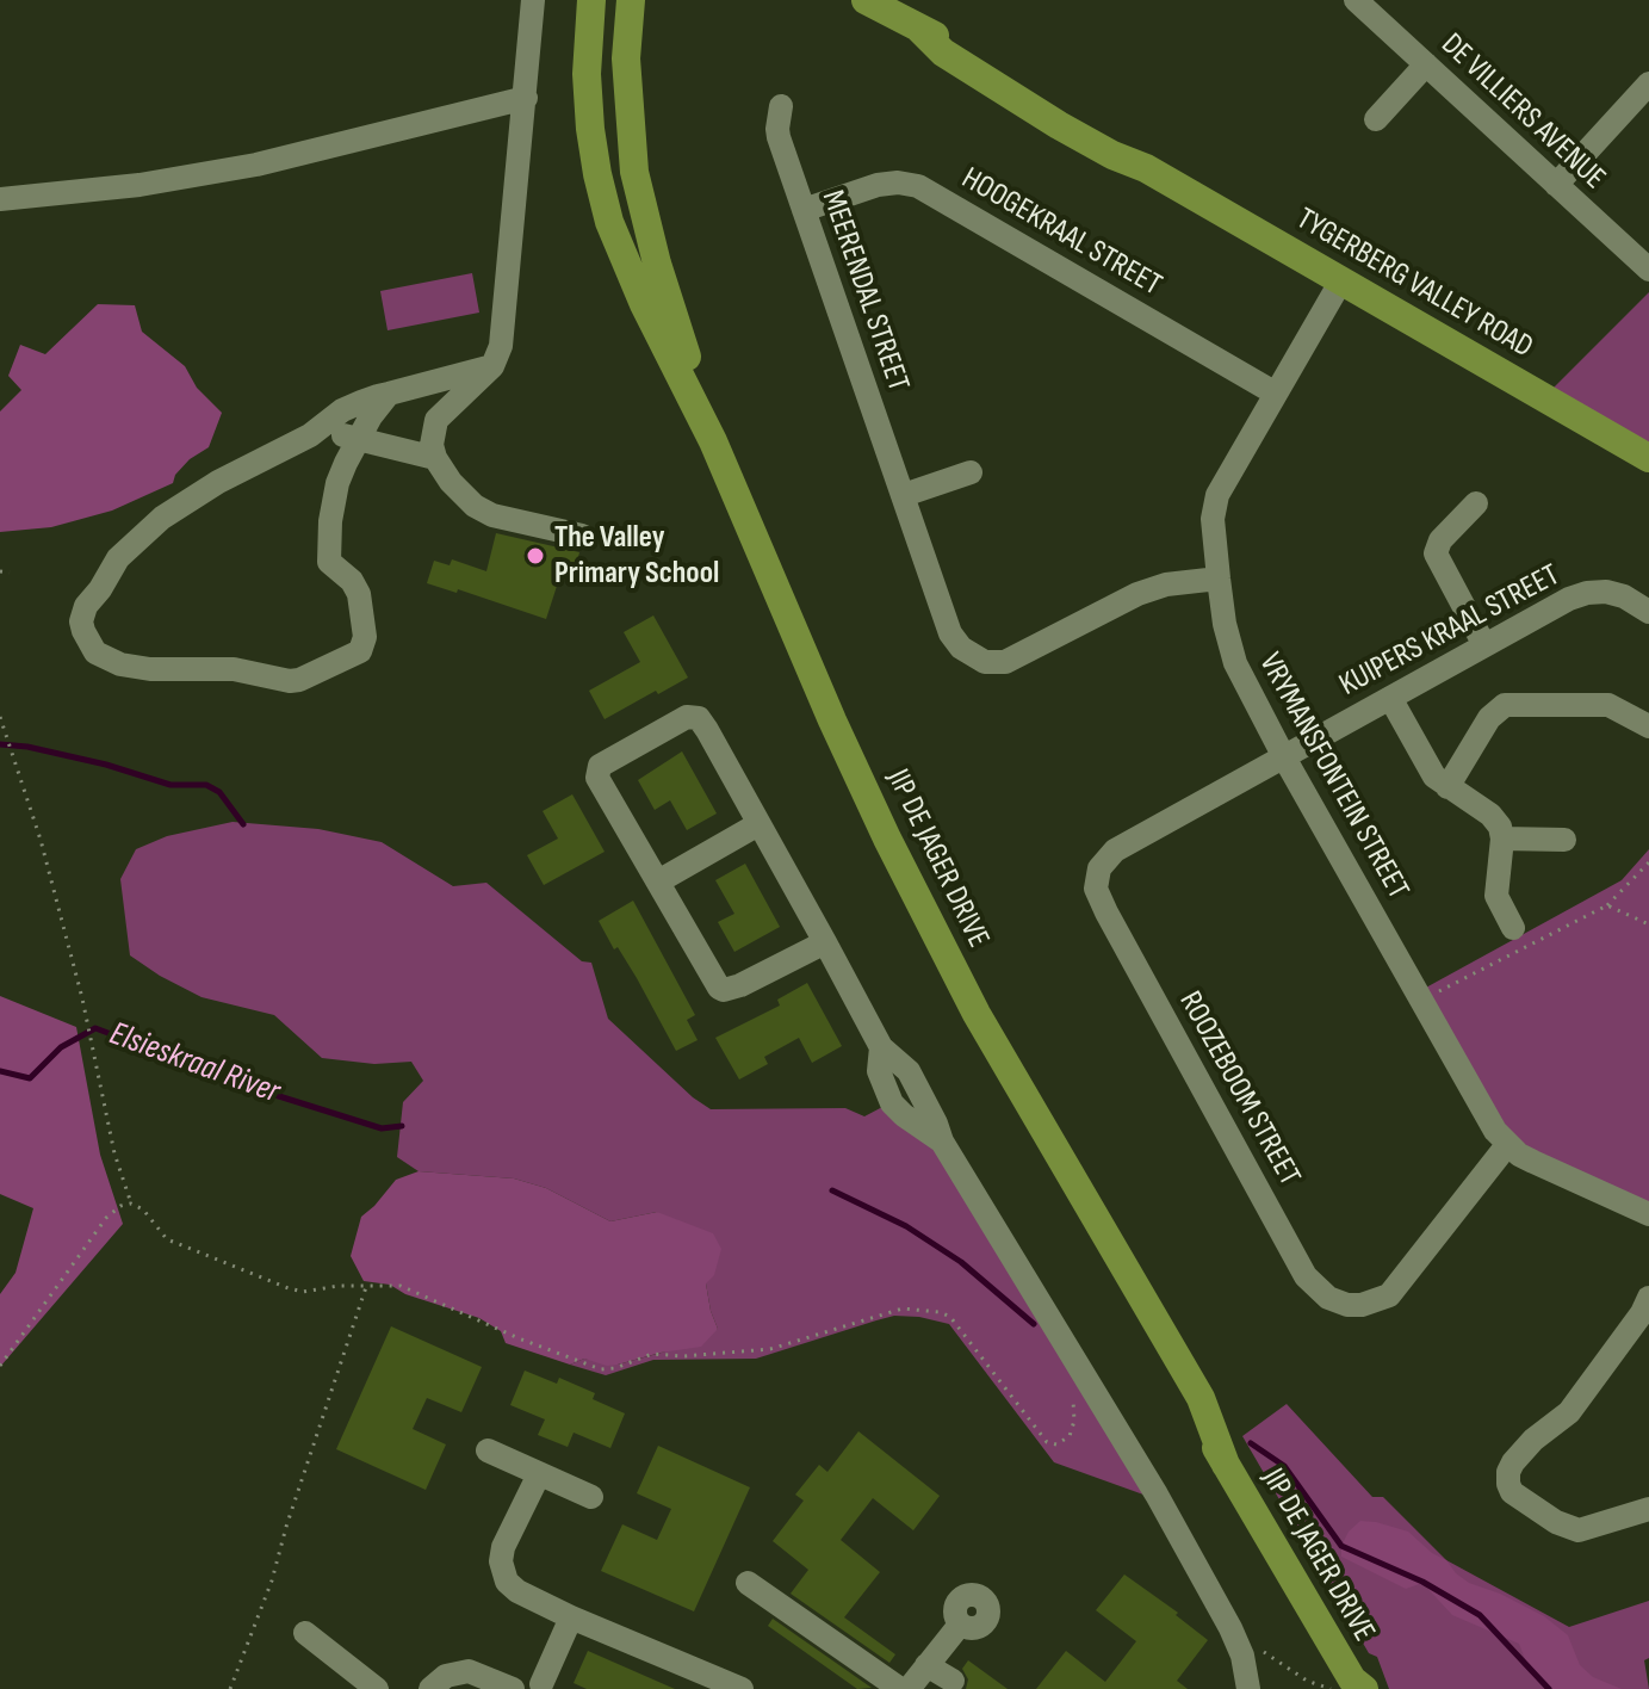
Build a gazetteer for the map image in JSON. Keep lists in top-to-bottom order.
{
  "streets": {
    "main road": ["TYGERBERG VALLEY ROAD", "JIP DE JAGER DRIVE"],
    "street": [
      "DE VILLIERS AVENUE",
      "HOOGEKRAAL STREET",
      "MEERENDAL STREET",
      "KUIPERS KRAAL STREET",
      "VRYMANSFONTEIN STREET",
      "ROOZEBOOM STREET"
    ]
  },
  "crossings": [
    ["HOOGEKRAAL STREET", "MEERENDAL STREET"],
    ["HOOGEKRAAL STREET", "VRYMANSFONTEIN STREET"],
    ["TYGERBERG VALLEY ROAD", "VRYMANSFONTEIN STREET"],
    ["MEERENDAL STREET", "VRYMANSFONTEIN STREET"],
    ["KUIPERS KRAAL STREET", "VRYMANSFONTEIN STREET"],
    ["KUIPERS KRAAL STREET", "ROOZEBOOM STREET"],
    ["VRYMANSFONTEIN STREET", "ROOZEBOOM STREET"]
  ],
  "water": ["Elsieskraal River"],
  "places": ["The Valley Primary School"]
}
